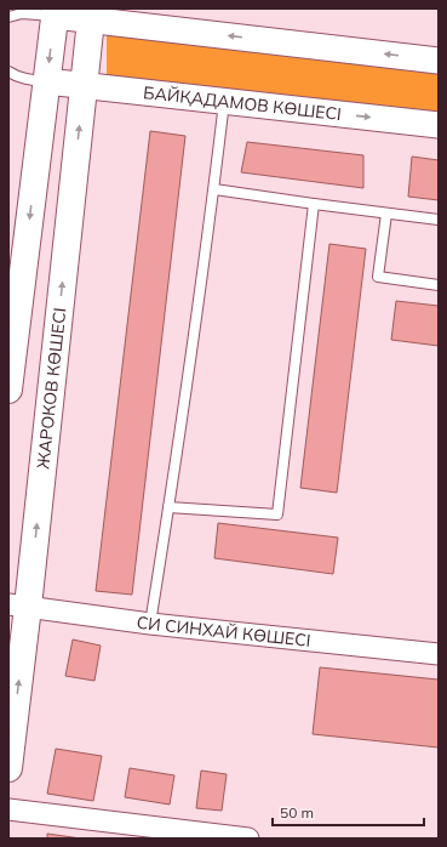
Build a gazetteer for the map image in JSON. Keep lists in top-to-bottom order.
{
  "streets": {
    "main road": ["ЖАРОКОВ КӨШЕСІ"],
    "street": ["БАЙҚАДАМОВ КӨШЕСІ", "СИ СИНХАЙ КӨШЕСІ"]
  },
  "crossings": [
    ["БАЙҚАДАМОВ КӨШЕСІ", "ЖАРОКОВ КӨШЕСІ"],
    ["ЖАРОКОВ КӨШЕСІ", "СИ СИНХАЙ КӨШЕСІ"]
  ],
  "scale_bar": "50 m"
}
